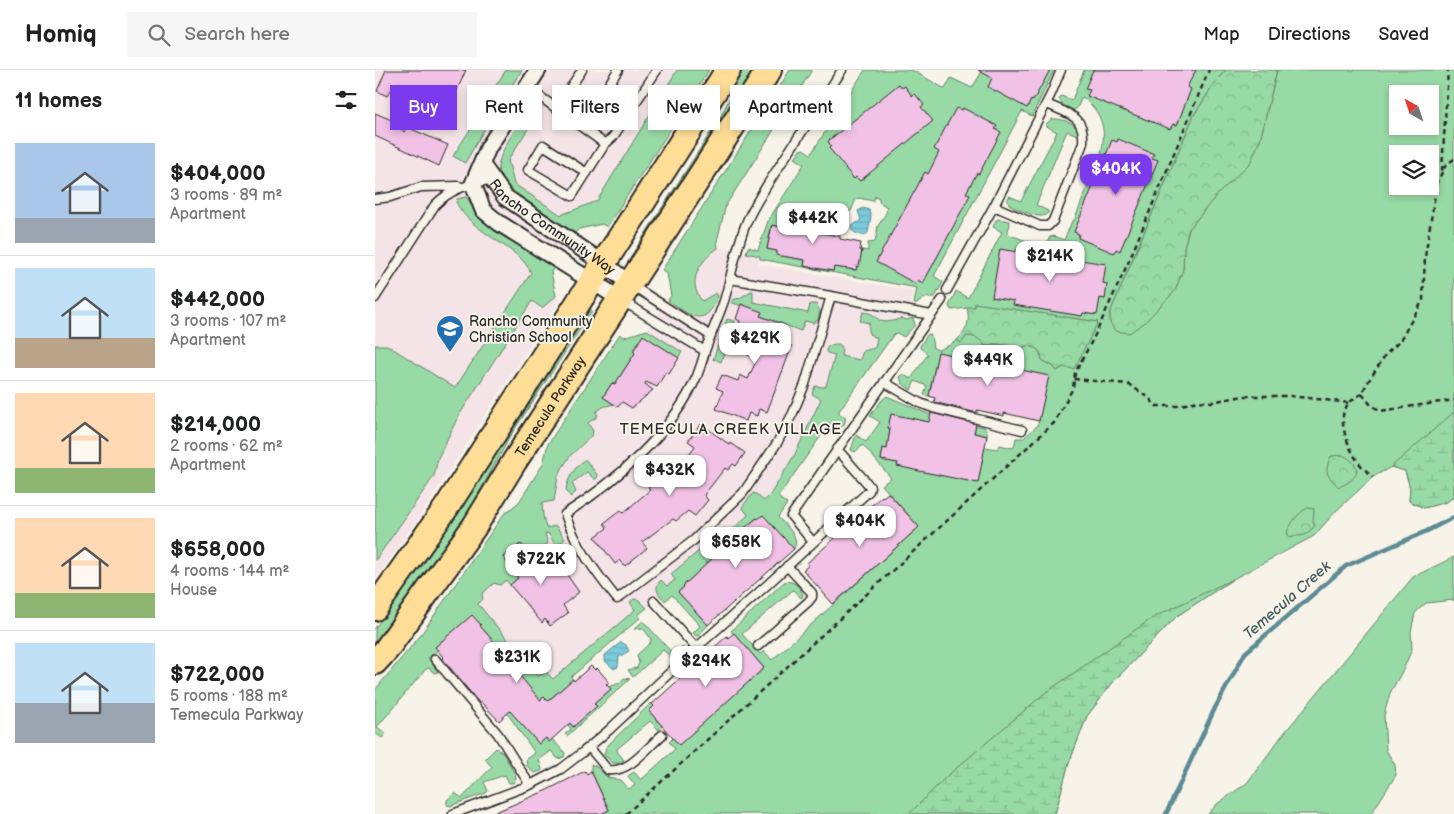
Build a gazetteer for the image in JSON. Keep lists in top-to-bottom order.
{
  "streets": {
    "main road": ["Temecula Parkway"],
    "street": ["Rancho Community Way"]
  },
  "crossings": [
    ["Rancho Community Way", "Temecula Parkway"]
  ],
  "districts": ["TEMECULA CREEK VILLAGE"],
  "water": ["Temecula Creek"],
  "places": {
    "school or university": ["Rancho Community Christian School"]
  },
  "north": "top left",
  "page": {
    "header": "Homiq",
    "search": "Search here",
    "nav": ["Map", "Directions", "Saved"],
    "heading": "11 homes",
    "chip": [
      "Buy",
      "Rent",
      "Filters",
      "New",
      "Apartment"
    ],
    "list": [
      {
        "name": "$404,000",
        "note": "3 rooms · 89 m² · Apartment"
      },
      {
        "name": "$442,000",
        "note": "3 rooms · 107 m² · Apartment"
      },
      {
        "name": "$214,000",
        "note": "2 rooms · 62 m² · Apartment"
      },
      {
        "name": "$658,000",
        "note": "4 rooms · 144 m² · House"
      },
      {
        "name": "$722,000",
        "note": "5 rooms · 188 m² · Temecula Parkway"
      }
    ],
    "price": [
      "$404K",
      "$442K",
      "$214K",
      "$429K",
      "$449K",
      "$432K",
      "$404K",
      "$658K",
      "$722K",
      "$231K",
      "$294K"
    ]
  }
}
